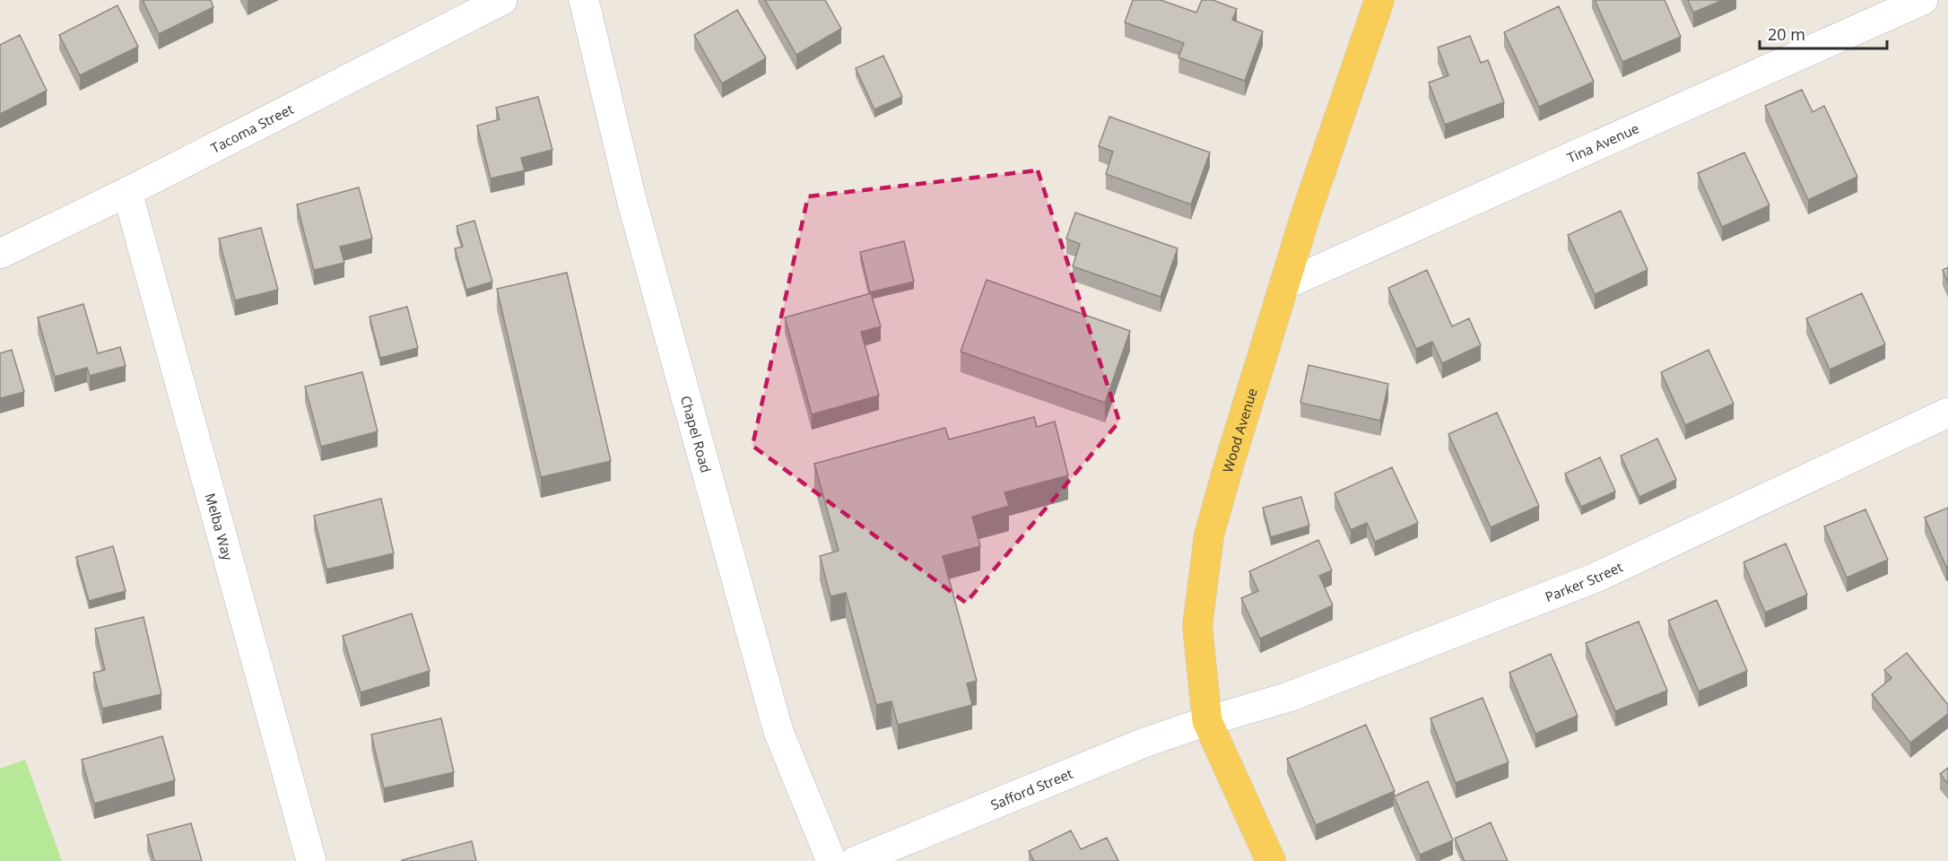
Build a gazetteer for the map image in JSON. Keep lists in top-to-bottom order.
{
  "streets": {
    "main road": ["Wood Avenue"],
    "street": [
      "Tacoma Street",
      "Tina Avenue",
      "Chapel Road",
      "Melba Way",
      "Parker Street",
      "Safford Street"
    ]
  },
  "crossings": [
    ["Tacoma Street", "Melba Way"],
    ["Tina Avenue", "Wood Avenue"],
    ["Wood Avenue", "Parker Street"],
    ["Wood Avenue", "Safford Street"],
    ["Parker Street", "Safford Street"]
  ],
  "scale_bar": "20 m"
}
